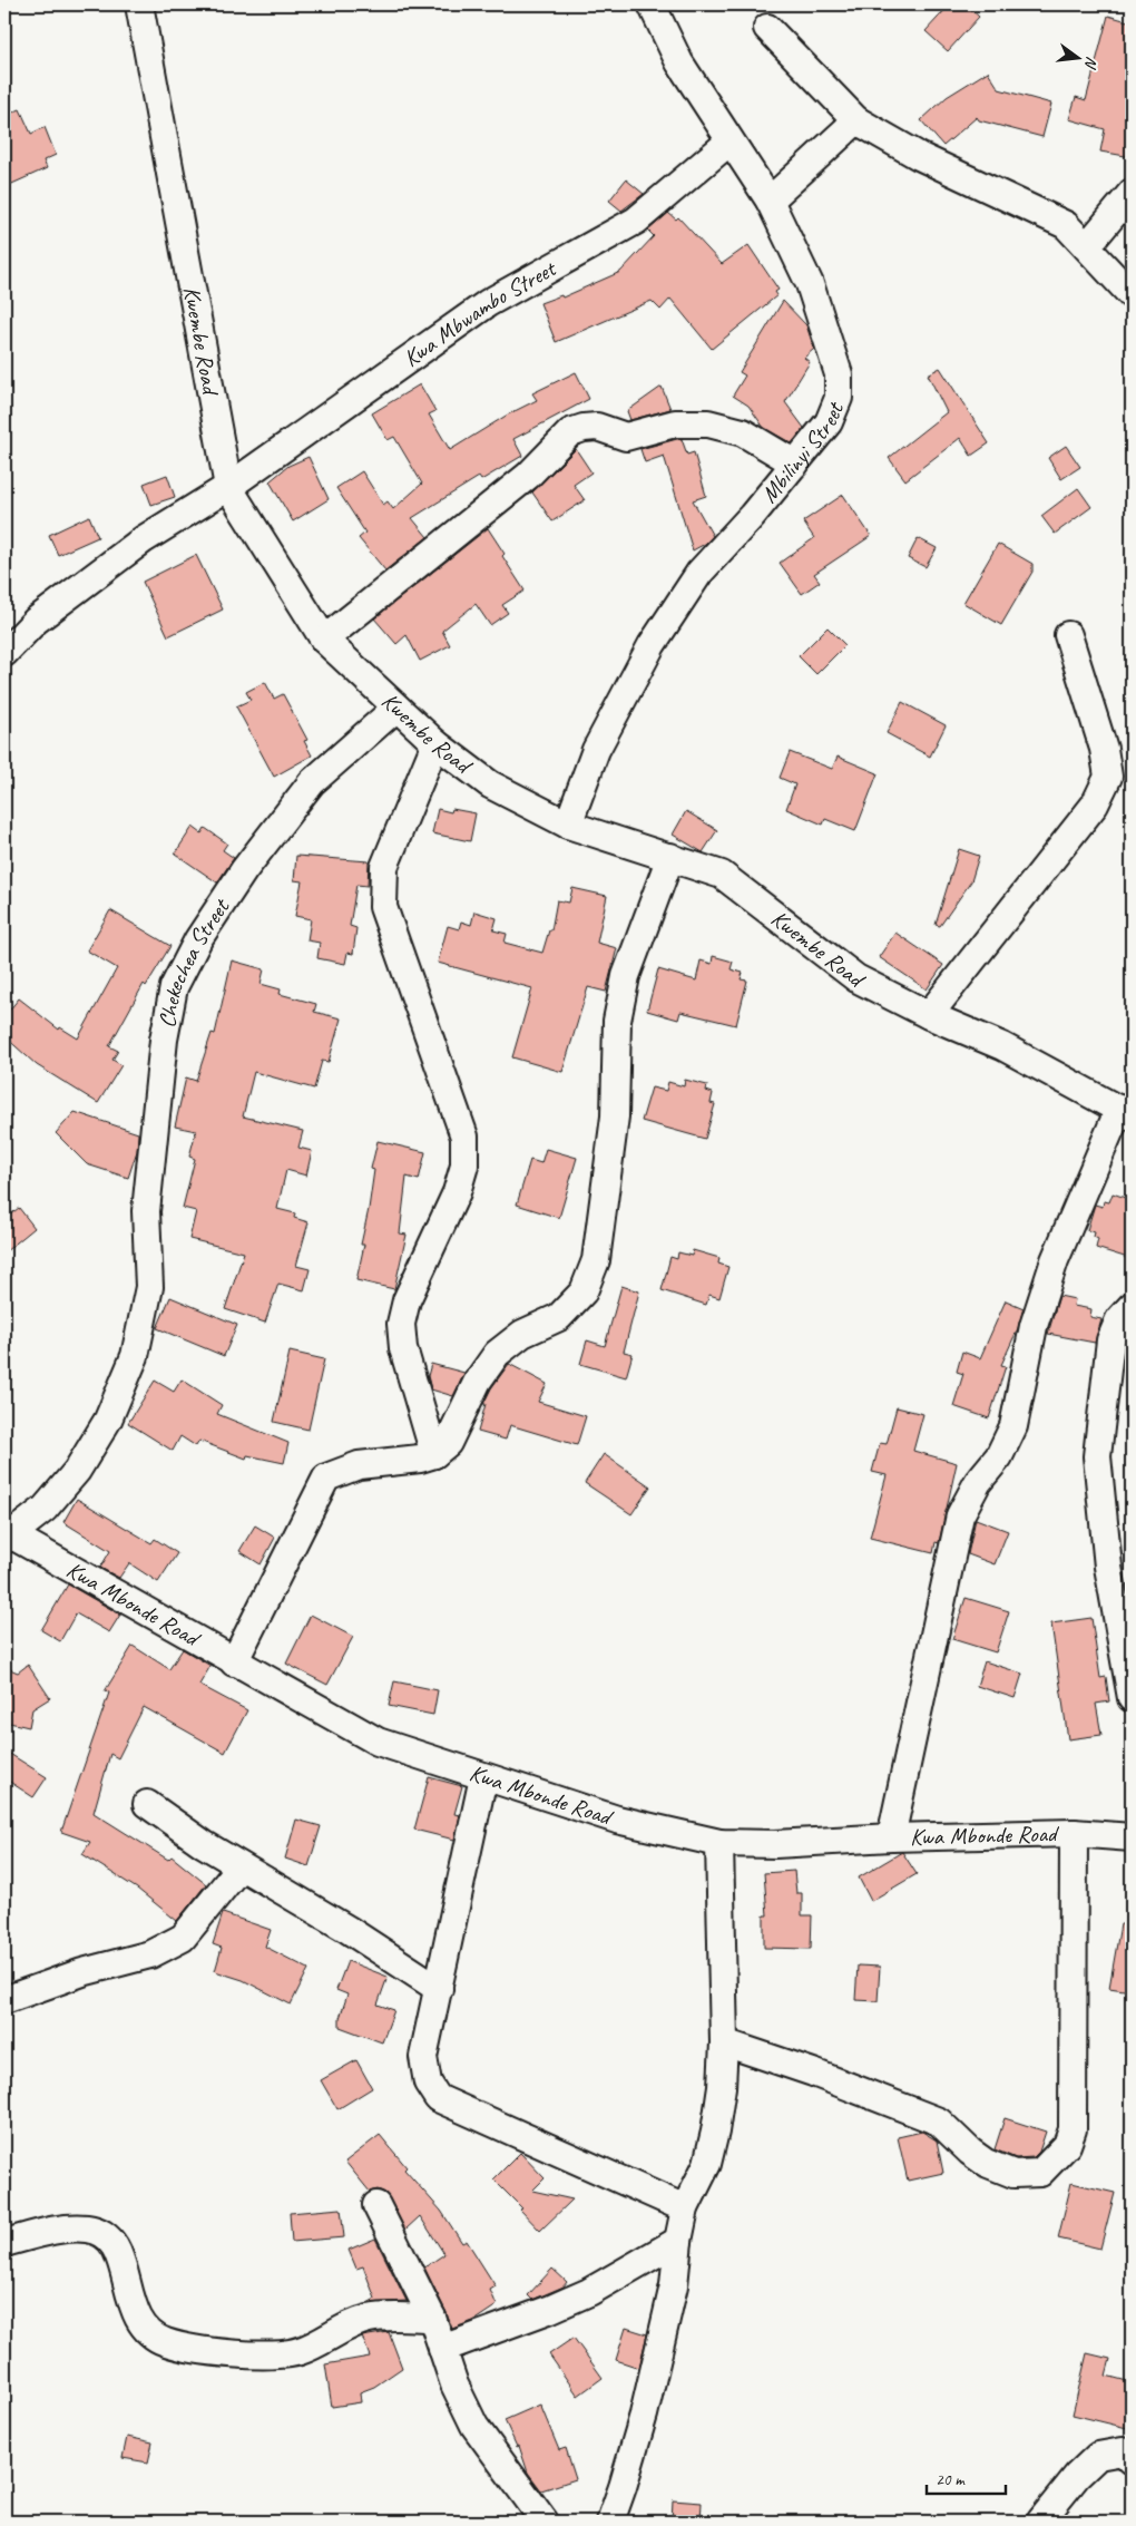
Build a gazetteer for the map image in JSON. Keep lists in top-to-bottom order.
{
  "streets": {
    "street": [
      "Kwa Mbwambo Street",
      "Kwembe Road",
      "Mbilinyi Street",
      "Chekechea Street",
      "Kwa Mbonde Road"
    ]
  },
  "crossings": [
    ["Kwa Mbwambo Street", "Kwembe Road"],
    ["Kwa Mbwambo Street", "Mbilinyi Street"],
    ["Kwembe Road", "Mbilinyi Street"],
    ["Kwembe Road", "Chekechea Street"],
    ["Chekechea Street", "Kwa Mbonde Road"]
  ],
  "scale_bar": "20 m",
  "north": "right"
}
